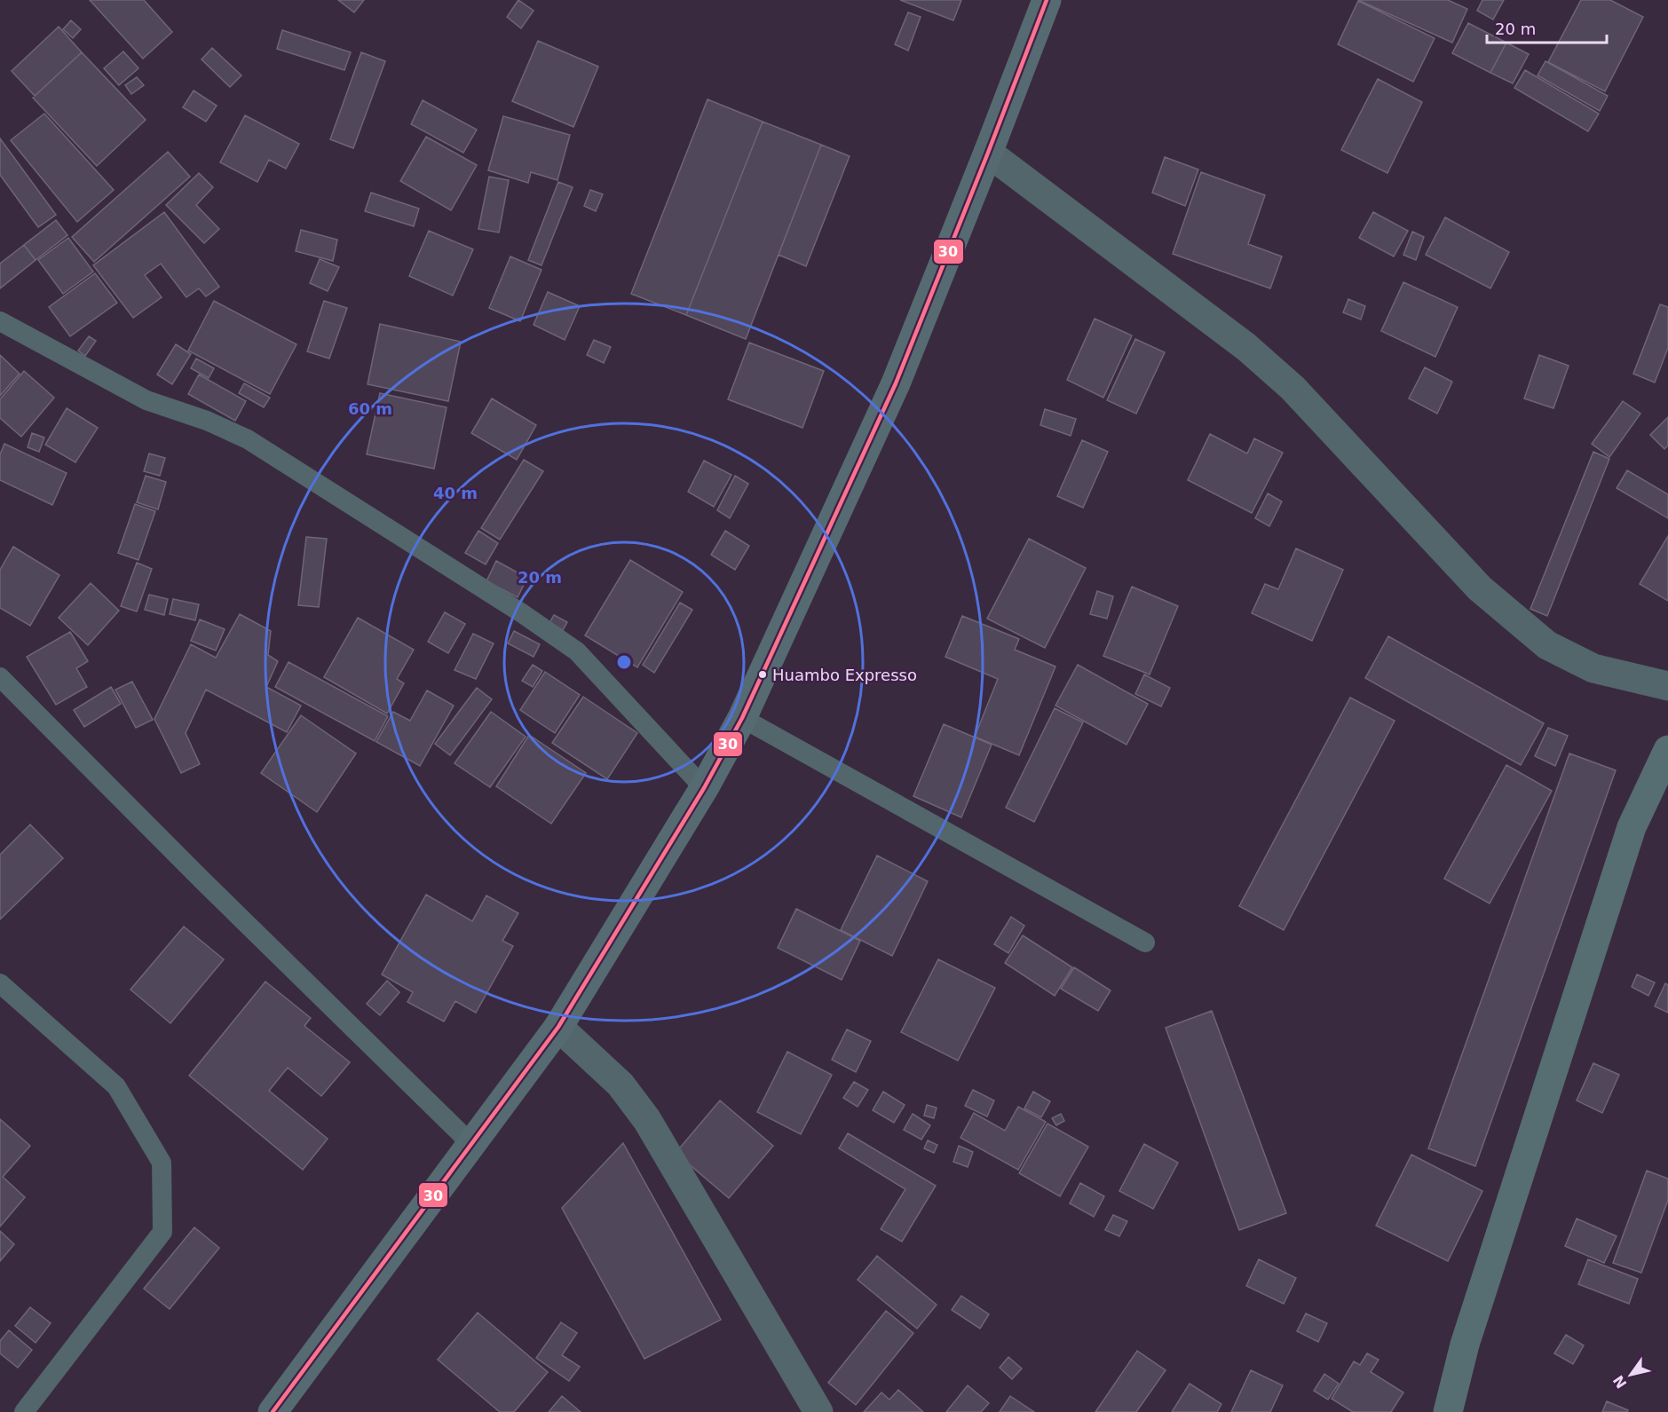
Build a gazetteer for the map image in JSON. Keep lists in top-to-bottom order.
{
  "places": ["Huambo Expresso"],
  "lines": ["transit line 30"],
  "scale_bar": "20 m",
  "north": "bottom left",
  "rings": ["60 m", "40 m", "20 m"]
}
